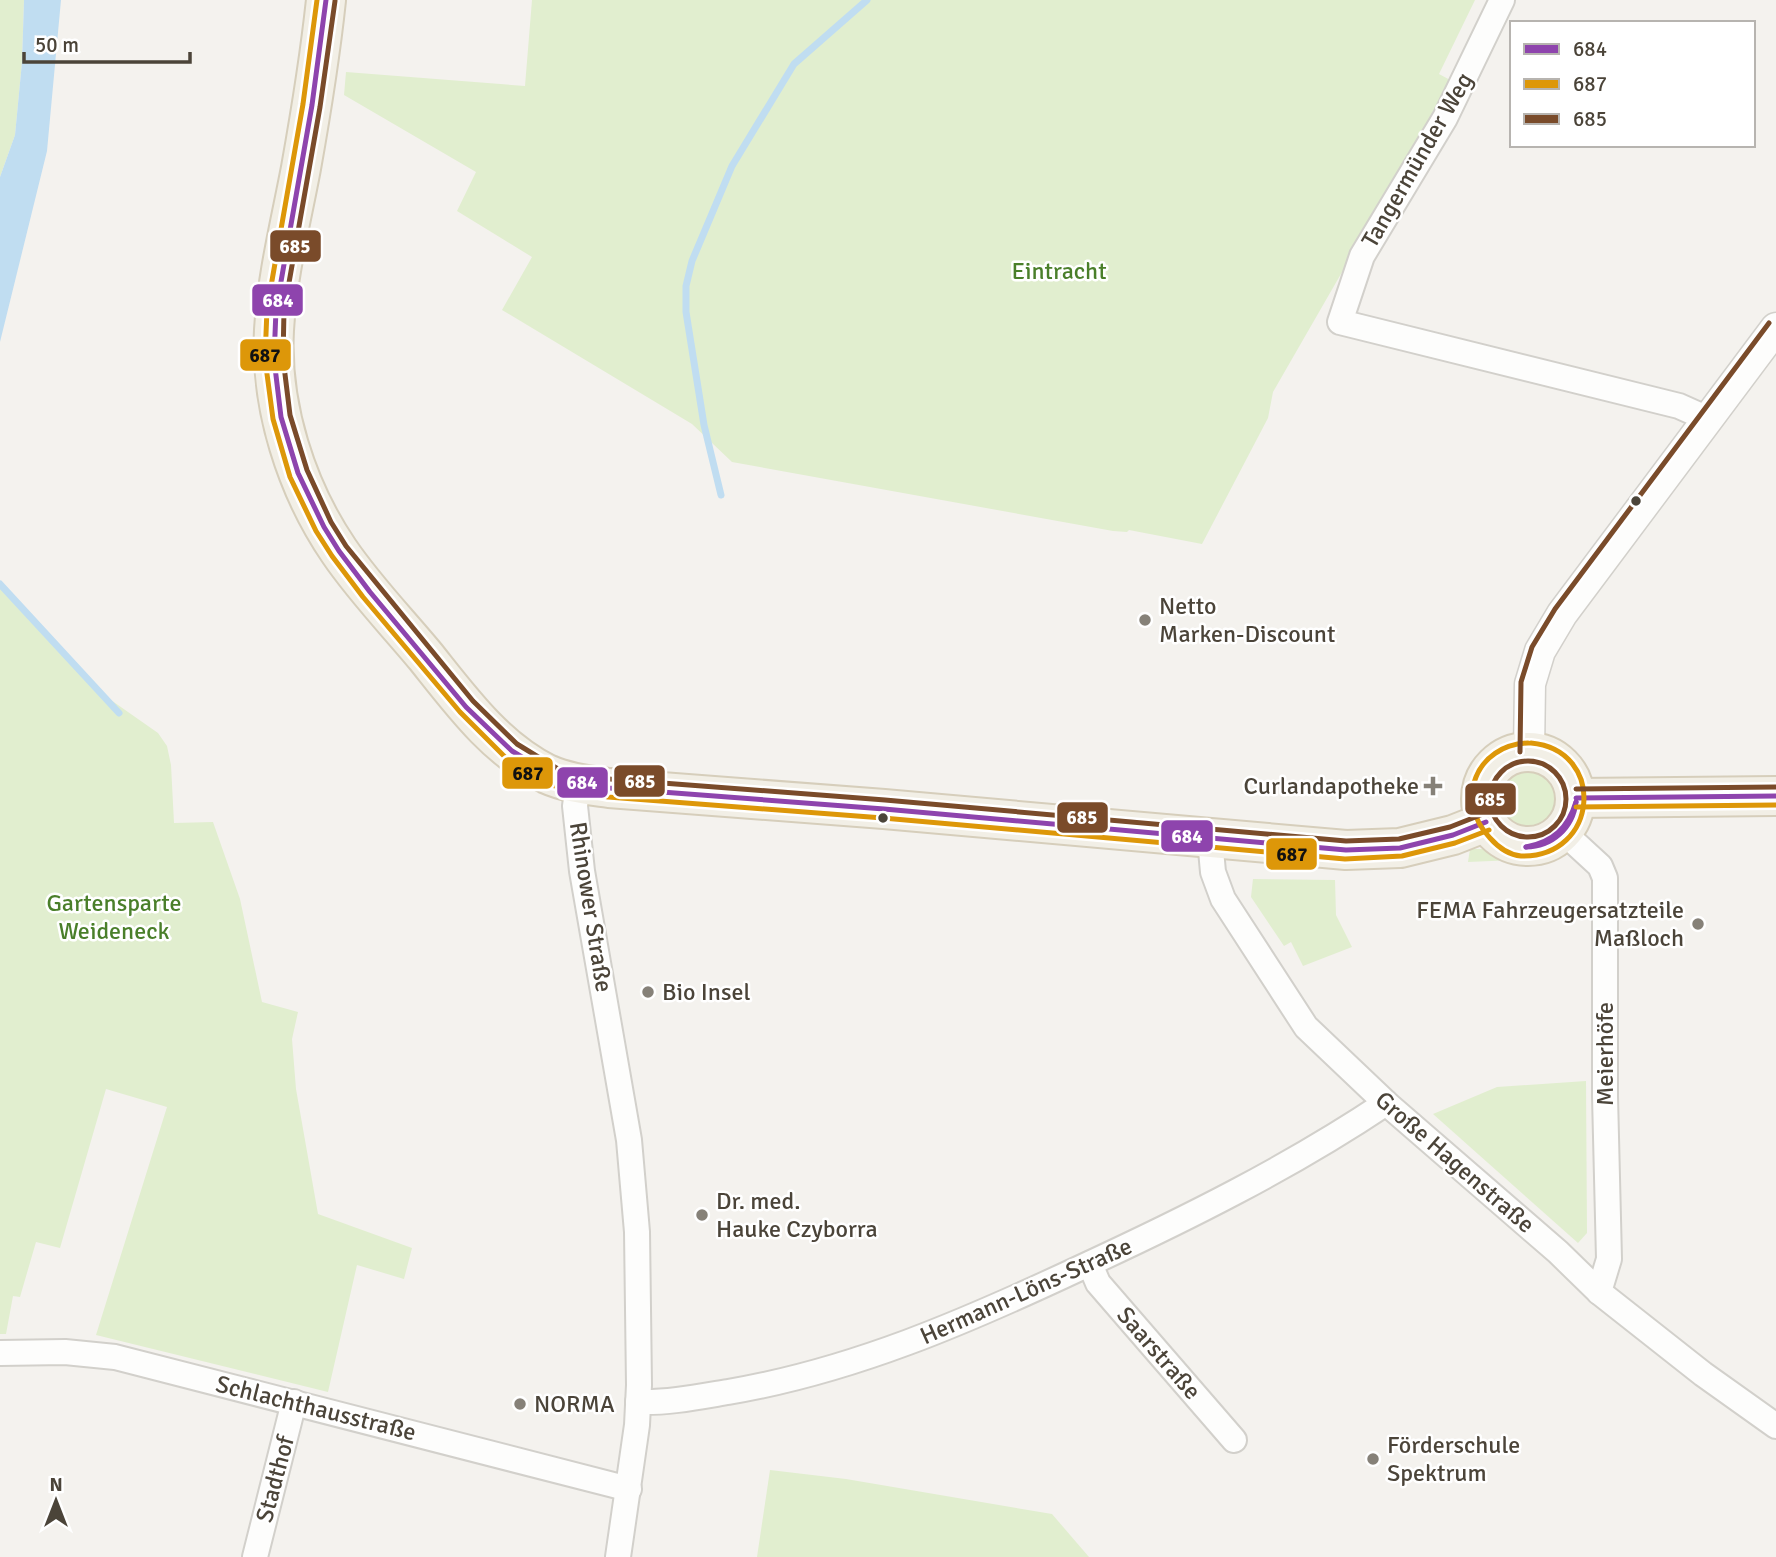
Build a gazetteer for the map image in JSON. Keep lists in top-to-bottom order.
{
  "streets": {
    "street": [
      "Tangermünder Weg",
      "Rhinower Straße",
      "Meierhöfe",
      "Große Hagenstraße",
      "Hermann-Löns-Straße",
      "Saarstraße",
      "Schlachthausstraße",
      "Stadthof"
    ]
  },
  "crossings": [
    ["Rhinower Straße", "Hermann-Löns-Straße"],
    ["Rhinower Straße", "Schlachthausstraße"],
    ["Meierhöfe", "Große Hagenstraße"],
    ["Große Hagenstraße", "Hermann-Löns-Straße"],
    ["Hermann-Löns-Straße", "Saarstraße"],
    ["Schlachthausstraße", "Stadthof"]
  ],
  "parks": ["Eintracht", "Gartensparte Weideneck"],
  "places": {
    "other": [
      "Netto Marken-Discount",
      "FEMA Fahrzeugersatzteile Maßloch",
      "Bio Insel",
      "Dr. med. Hauke Czyborra",
      "NORMA",
      "Förderschule Spektrum"
    ],
    "health": ["Curlandapotheke"]
  },
  "lines": ["transit line 684", "transit line 687", "transit line 685"],
  "legend": ["684", "687", "685"],
  "scale_bar": "50 m",
  "north": "top"
}
